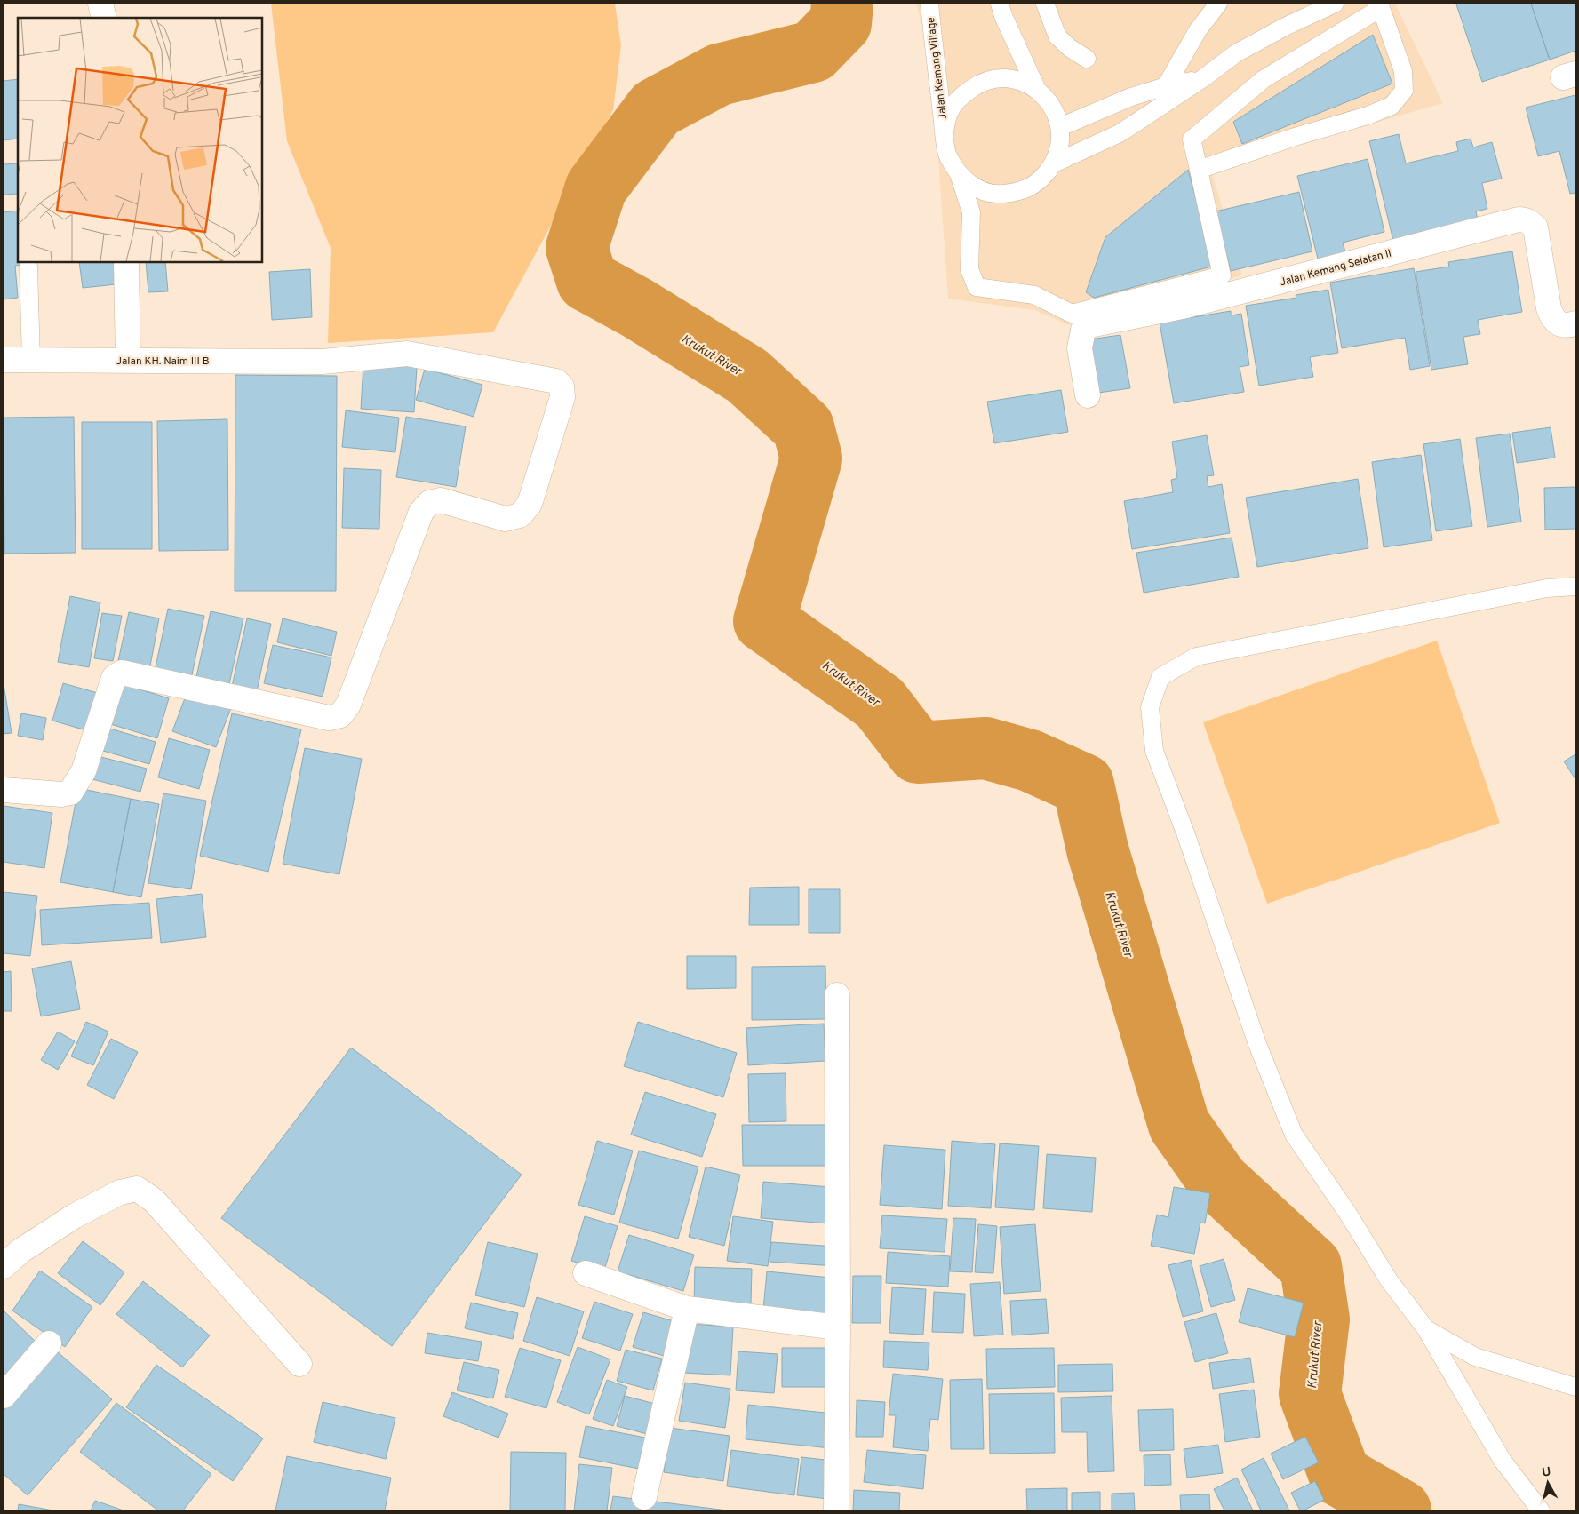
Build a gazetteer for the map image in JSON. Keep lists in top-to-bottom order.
{
  "streets": {
    "street": ["Jalan Kemang Selatan II", "Jalan KH. Naim III B"],
    "lane": ["Jalan Kemang Village"]
  },
  "water": ["Krukut River"],
  "north": "top"
}
